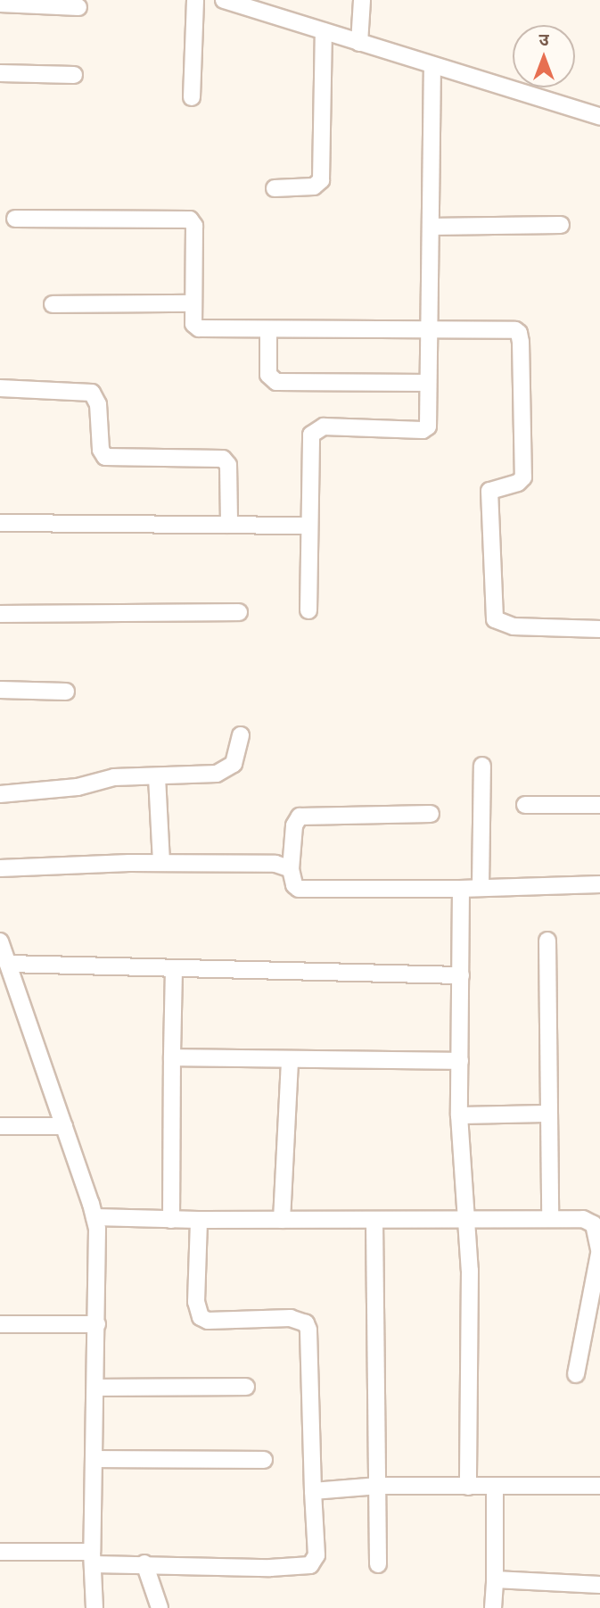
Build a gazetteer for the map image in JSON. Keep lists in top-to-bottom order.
{
  "north": "top"
}
